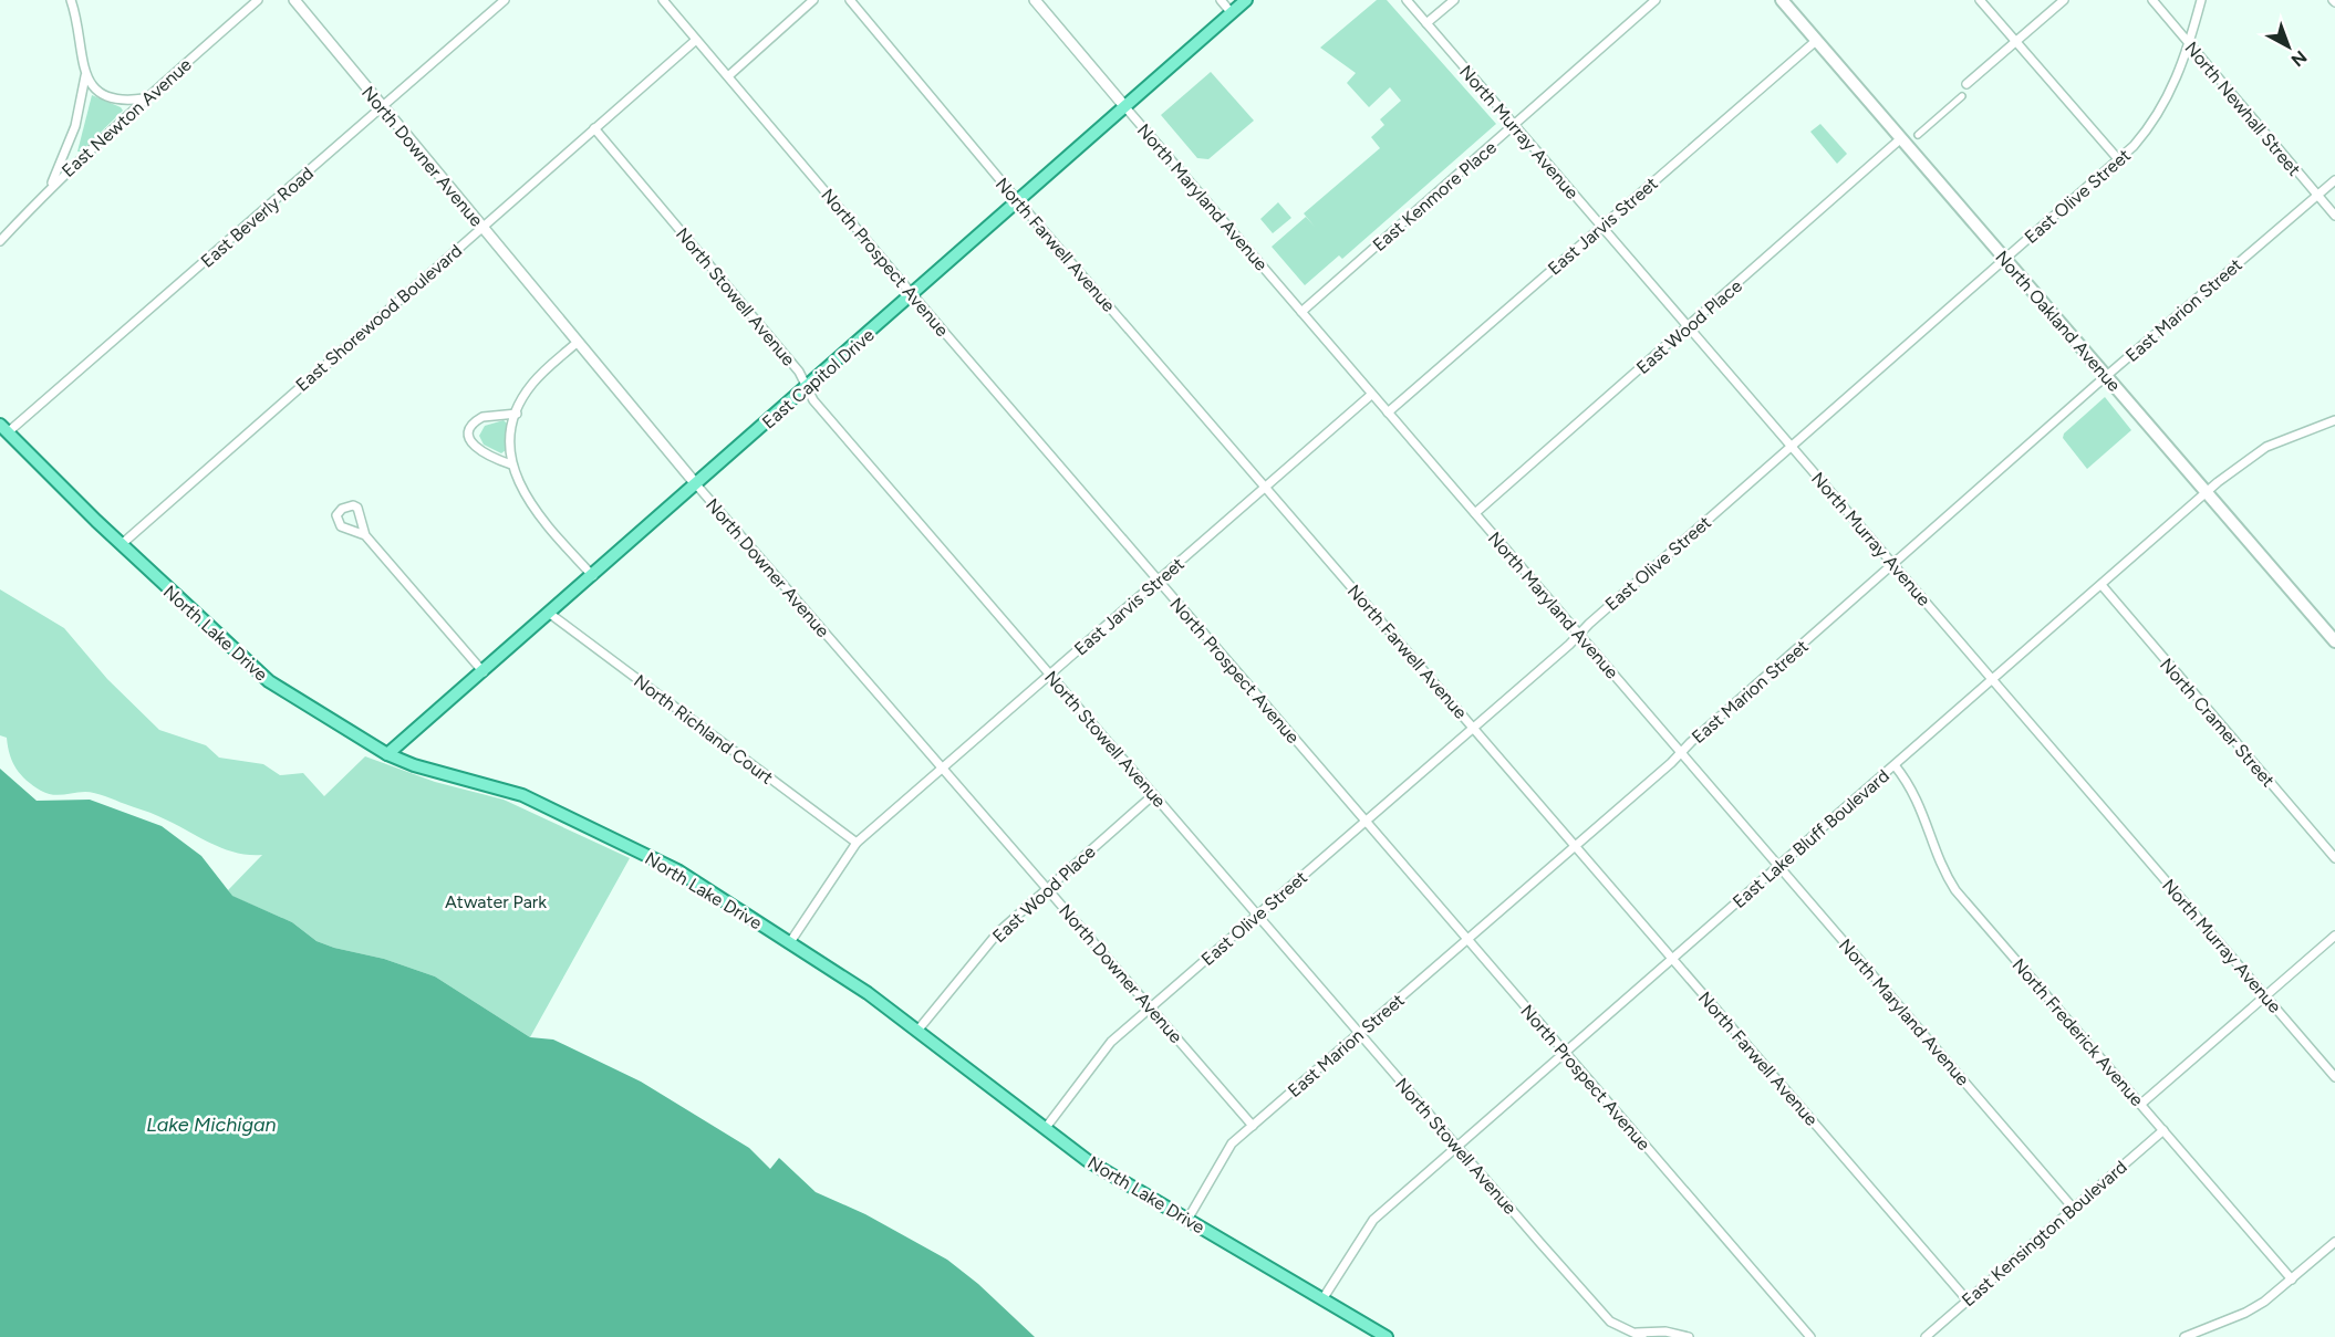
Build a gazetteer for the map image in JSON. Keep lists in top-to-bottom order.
{
  "streets": {
    "main road": ["North Oakland Avenue", "East Capitol Drive", "North Lake Drive"],
    "street": [
      "North Newhall Street",
      "East Newton Avenue",
      "North Murray Avenue",
      "North Downer Avenue",
      "East Kenmore Place",
      "East Olive Street",
      "North Maryland Avenue",
      "East Beverly Road",
      "East Jarvis Street",
      "North Farwell Avenue",
      "North Prospect Avenue",
      "North Stowell Avenue",
      "East Marion Street",
      "East Shorewood Boulevard",
      "East Wood Place",
      "North Cramer Street",
      "North Richland Court",
      "East Lake Bluff Boulevard",
      "North Frederick Avenue",
      "East Kensington Boulevard"
    ]
  },
  "crossings": [
    ["North Newhall Street", "East Olive Street"],
    ["North Newhall Street", "East Marion Street"],
    ["North Murray Avenue", "East Kenmore Place"],
    ["North Murray Avenue", "East Olive Street"],
    ["North Murray Avenue", "East Jarvis Street"],
    ["North Murray Avenue", "East Marion Street"],
    ["North Murray Avenue", "East Wood Place"],
    ["North Murray Avenue", "East Lake Bluff Boulevard"],
    ["North Downer Avenue", "East Olive Street"],
    ["North Downer Avenue", "East Beverly Road"],
    ["North Downer Avenue", "East Jarvis Street"],
    ["North Downer Avenue", "East Marion Street"],
    ["North Downer Avenue", "East Shorewood Boulevard"],
    ["North Downer Avenue", "East Wood Place"],
    ["North Downer Avenue", "East Capitol Drive"],
    ["East Kenmore Place", "North Maryland Avenue"],
    ["East Olive Street", "North Maryland Avenue"],
    ["East Olive Street", "North Farwell Avenue"],
    ["East Olive Street", "North Prospect Avenue"],
    ["East Olive Street", "North Stowell Avenue"],
    ["East Olive Street", "North Oakland Avenue"],
    ["East Olive Street", "North Lake Drive"],
    ["North Maryland Avenue", "East Jarvis Street"],
    ["North Maryland Avenue", "East Marion Street"],
    ["North Maryland Avenue", "East Wood Place"],
    ["North Maryland Avenue", "East Capitol Drive"],
    ["North Maryland Avenue", "East Lake Bluff Boulevard"],
    ["North Maryland Avenue", "East Kensington Boulevard"],
    ["East Beverly Road", "North Lake Drive"],
    ["East Jarvis Street", "North Farwell Avenue"],
    ["East Jarvis Street", "North Prospect Avenue"],
    ["East Jarvis Street", "North Stowell Avenue"],
    ["East Jarvis Street", "North Oakland Avenue"],
    ["East Jarvis Street", "North Lake Drive"],
    ["East Jarvis Street", "North Richland Court"],
    ["North Farwell Avenue", "East Marion Street"],
    ["North Farwell Avenue", "East Capitol Drive"],
    ["North Farwell Avenue", "East Lake Bluff Boulevard"],
    ["North Farwell Avenue", "East Kensington Boulevard"],
    ["North Prospect Avenue", "East Marion Street"],
    ["North Prospect Avenue", "East Shorewood Boulevard"],
    ["North Prospect Avenue", "East Capitol Drive"],
    ["North Prospect Avenue", "East Lake Bluff Boulevard"],
    ["North Stowell Avenue", "East Marion Street"],
    ["North Stowell Avenue", "East Shorewood Boulevard"],
    ["North Stowell Avenue", "East Wood Place"],
    ["North Stowell Avenue", "East Capitol Drive"],
    ["North Stowell Avenue", "East Lake Bluff Boulevard"],
    ["East Marion Street", "North Oakland Avenue"],
    ["East Marion Street", "North Lake Drive"],
    ["East Shorewood Boulevard", "North Lake Drive"],
    ["North Oakland Avenue", "East Wood Place"],
    ["North Oakland Avenue", "East Lake Bluff Boulevard"],
    ["East Wood Place", "North Lake Drive"],
    ["East Capitol Drive", "North Lake Drive"],
    ["East Capitol Drive", "North Richland Court"],
    ["North Lake Drive", "East Lake Bluff Boulevard"],
    ["North Cramer Street", "East Lake Bluff Boulevard"],
    ["East Lake Bluff Boulevard", "North Frederick Avenue"],
    ["North Frederick Avenue", "East Kensington Boulevard"]
  ],
  "water": ["Lake Michigan"],
  "parks": ["Atwater Park"],
  "north": "bottom right"
}
